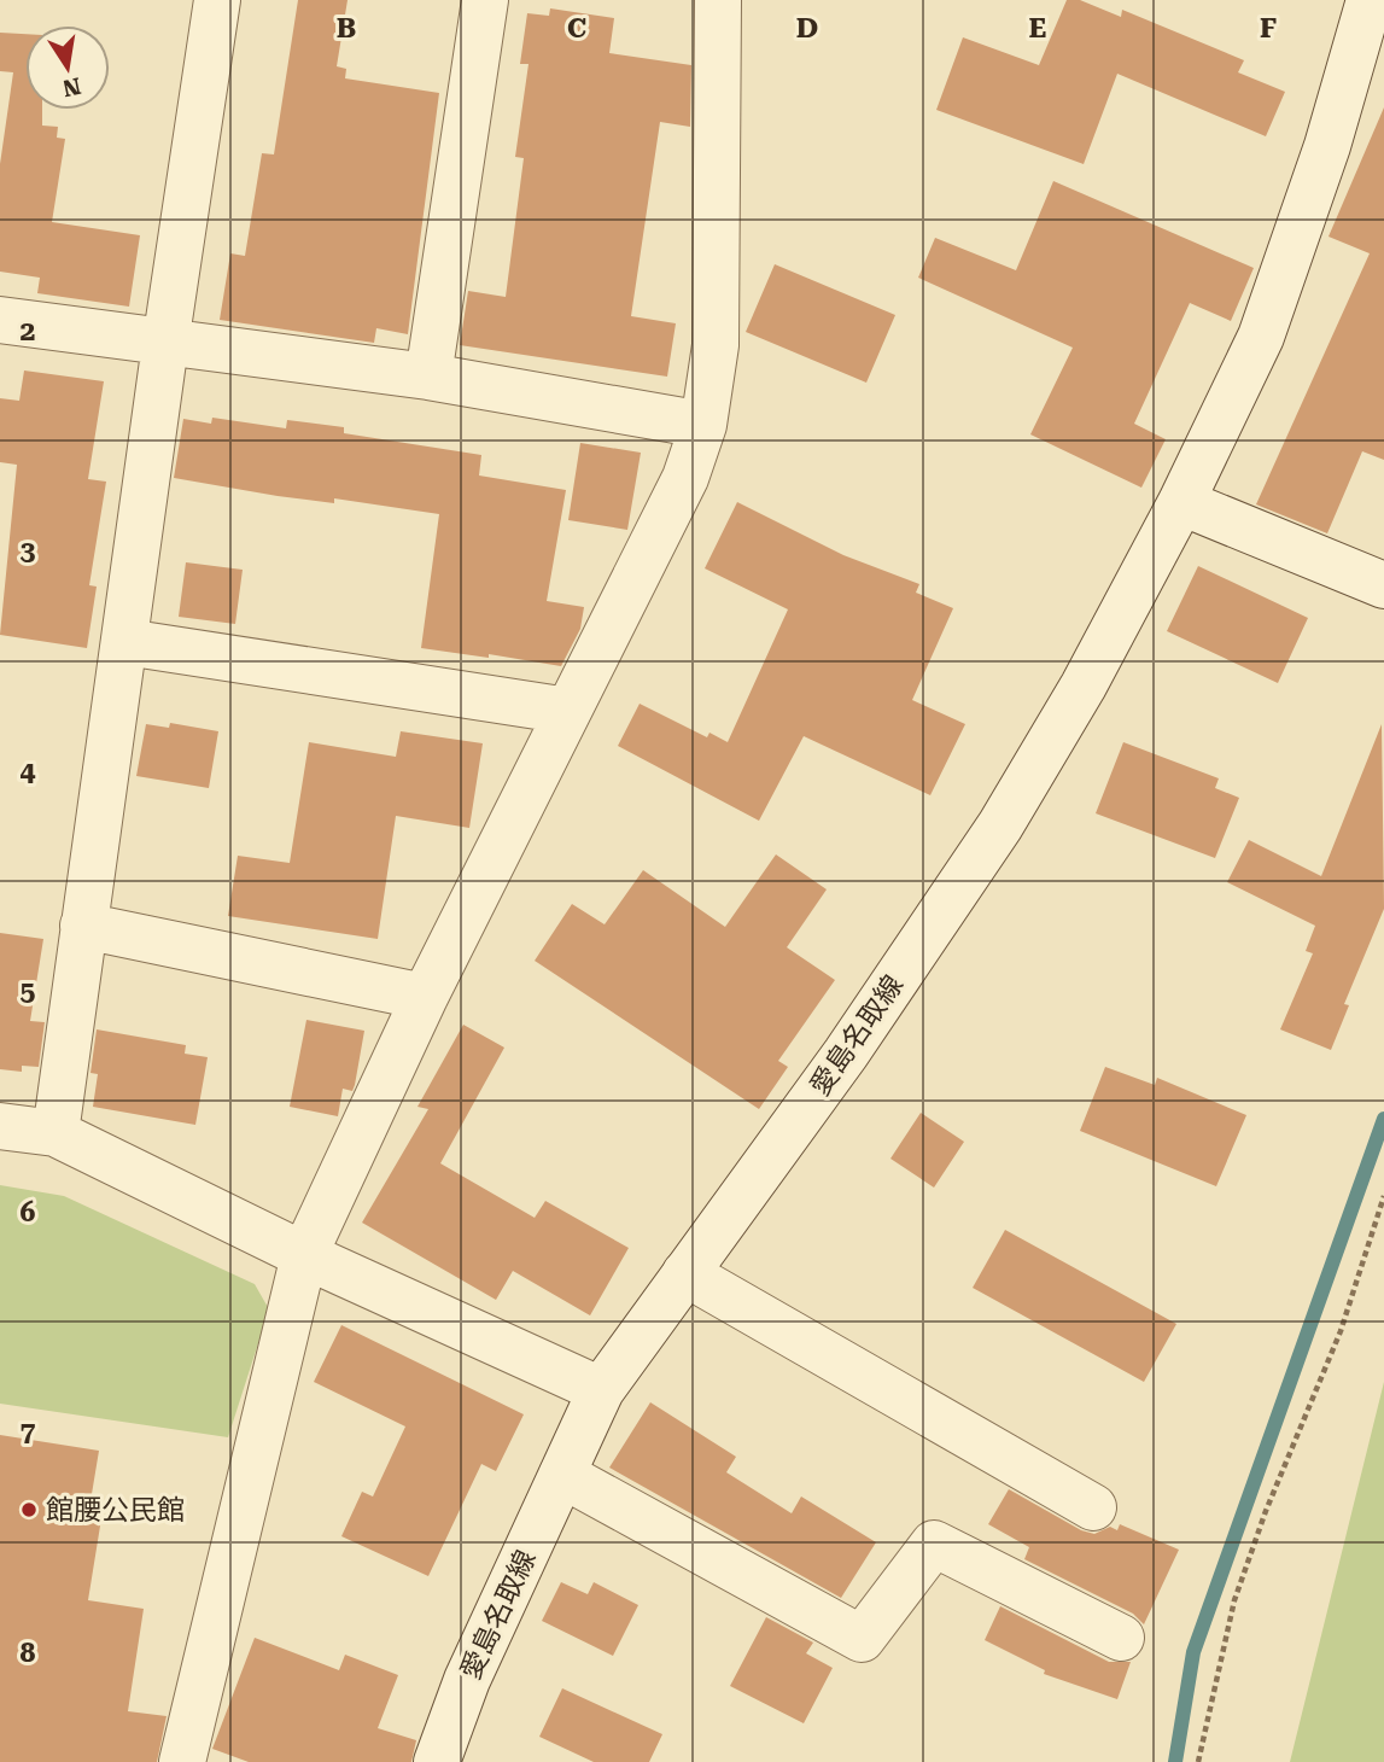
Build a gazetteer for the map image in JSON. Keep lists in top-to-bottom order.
{
  "streets": {
    "street": ["愛島名取線"]
  },
  "places": ["館腰公民館"],
  "north": "bottom",
  "grid": {
    "columns": [
      "B",
      "C",
      "D",
      "E",
      "F"
    ],
    "rows": [
      "2",
      "3",
      "4",
      "5",
      "6",
      "7",
      "8"
    ]
  }
}
